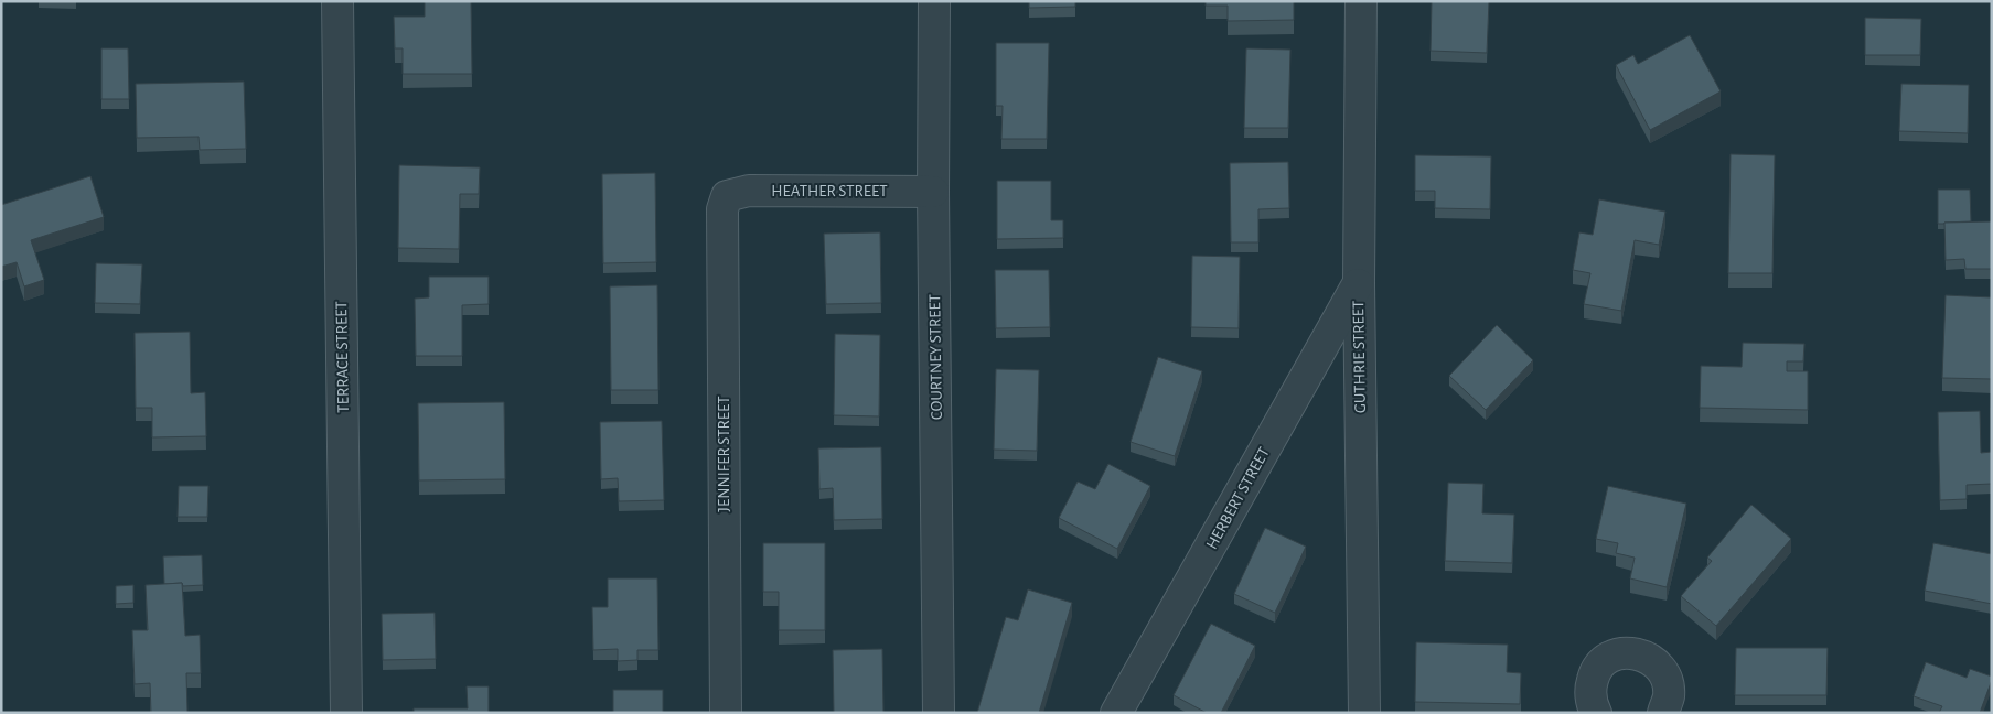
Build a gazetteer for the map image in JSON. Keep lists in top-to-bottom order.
{
  "streets": {
    "street": [
      "HEATHER STREET",
      "TERRACE STREET",
      "COURTNEY STREET",
      "GUTHRIE STREET",
      "JENNIFER STREET",
      "HERBERT STREET"
    ]
  },
  "crossings": [
    ["HEATHER STREET", "COURTNEY STREET"],
    ["HEATHER STREET", "JENNIFER STREET"],
    ["GUTHRIE STREET", "HERBERT STREET"]
  ]
}
